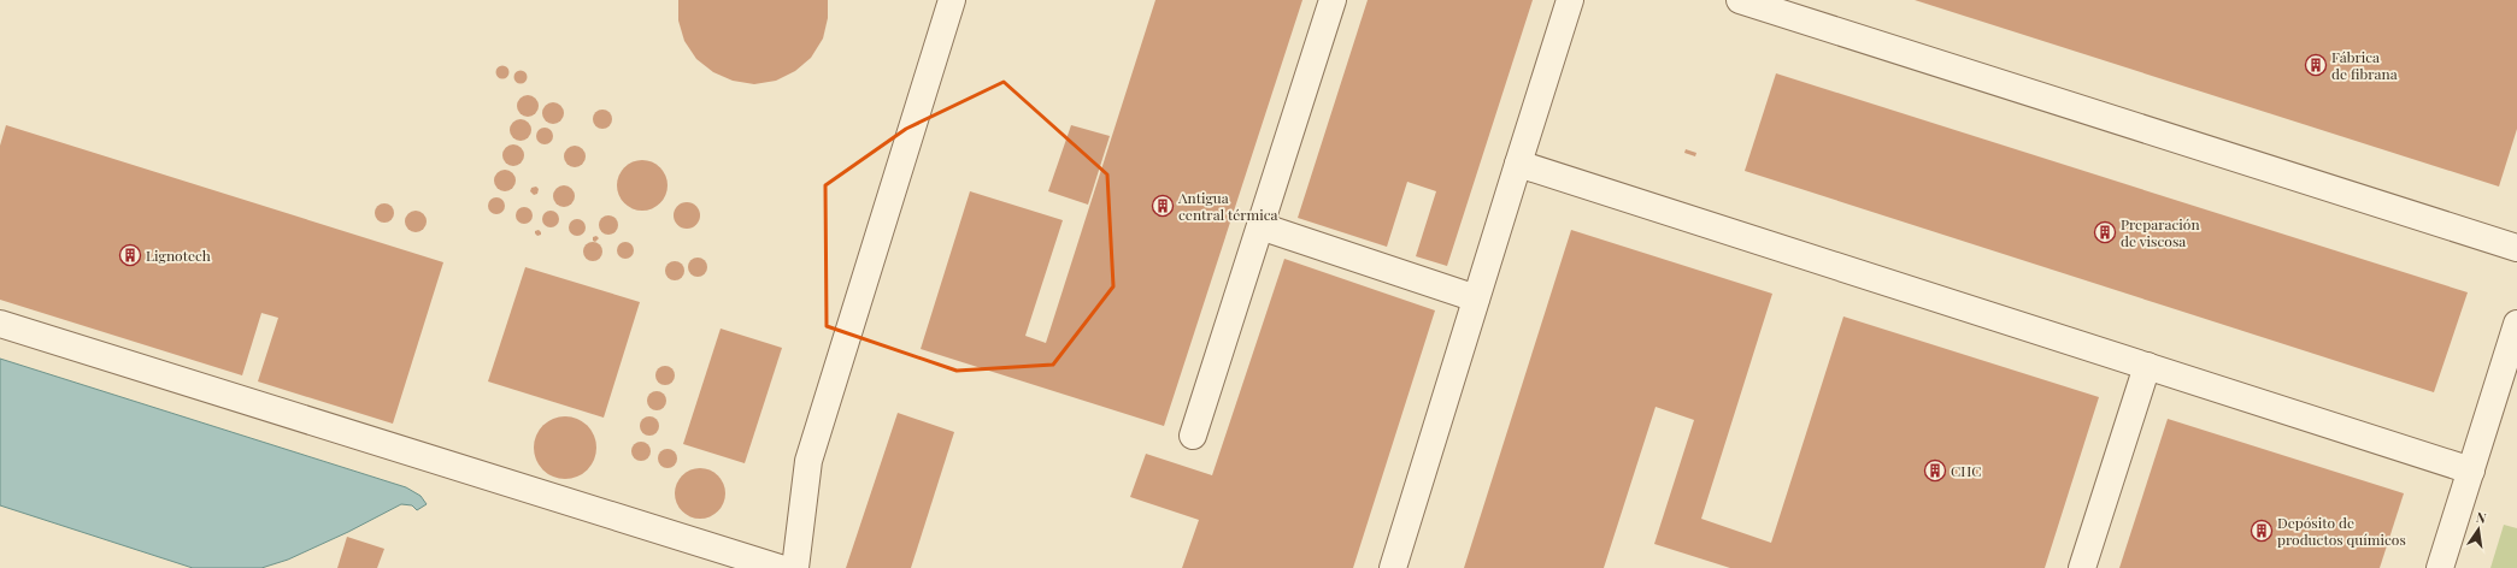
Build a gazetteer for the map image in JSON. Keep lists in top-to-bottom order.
{
  "places": {
    "building": [
      "Fábrica de fibrana",
      "Antigua central térmica",
      "Preparación de viscosa",
      "Lignotech",
      "CHC",
      "Depósito de productos químicos"
    ]
  },
  "north": "top"
}
